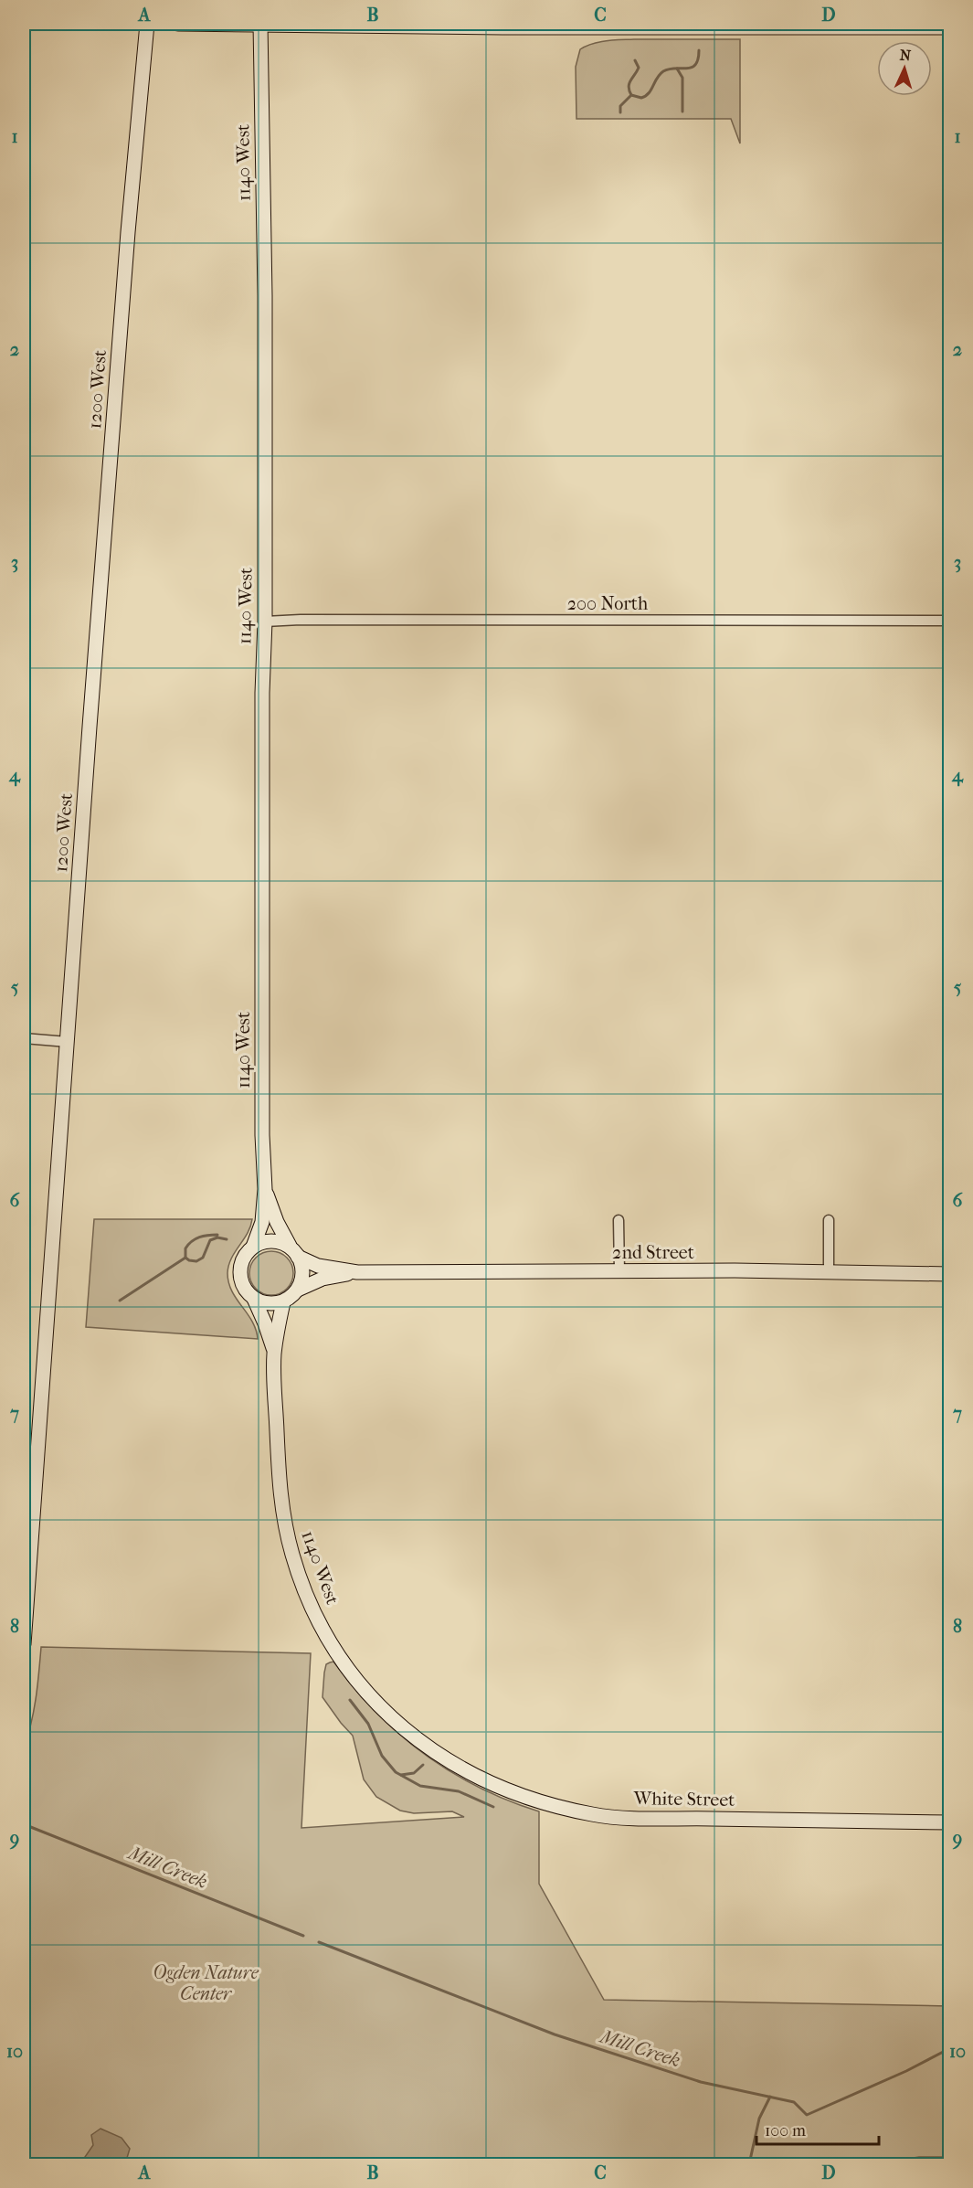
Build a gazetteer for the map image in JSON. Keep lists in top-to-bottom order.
{
  "streets": {
    "street": [
      "1140 West",
      "1200 West",
      "200 North",
      "2nd Street",
      "White Street"
    ]
  },
  "crossings": [
    ["1140 West", "200 North"],
    ["1140 West", "2nd Street"],
    ["1140 West", "White Street"]
  ],
  "water": ["Mill Creek"],
  "parks": ["Ogden Nature Center"],
  "scale_bar": "100 m",
  "north": "top",
  "grid": {
    "columns": [
      "A",
      "B",
      "C",
      "D"
    ],
    "rows": [
      "1",
      "2",
      "3",
      "4",
      "5",
      "6",
      "7",
      "8",
      "9",
      "10"
    ]
  }
}
